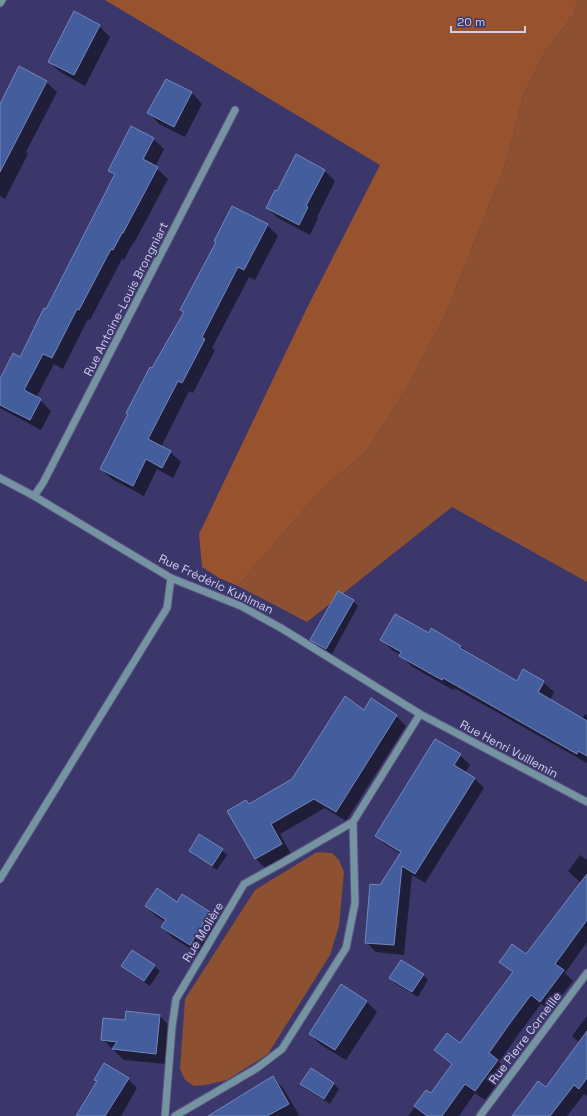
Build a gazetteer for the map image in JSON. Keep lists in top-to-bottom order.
{
  "streets": {
    "street": [
      "Rue Antoine-Louis Brongniart",
      "Rue Frédéric Kuhlman",
      "Rue Henri Vuillemin",
      "Rue Molière",
      "Rue Pierre Corneille"
    ]
  },
  "crossings": [
    ["Rue Antoine-Louis Brongniart", "Rue Frédéric Kuhlman"],
    ["Rue Frédéric Kuhlman", "Rue Henri Vuillemin"],
    ["Rue Frédéric Kuhlman", "Rue Molière"],
    ["Rue Henri Vuillemin", "Rue Molière"]
  ],
  "scale_bar": "20 m"
}
